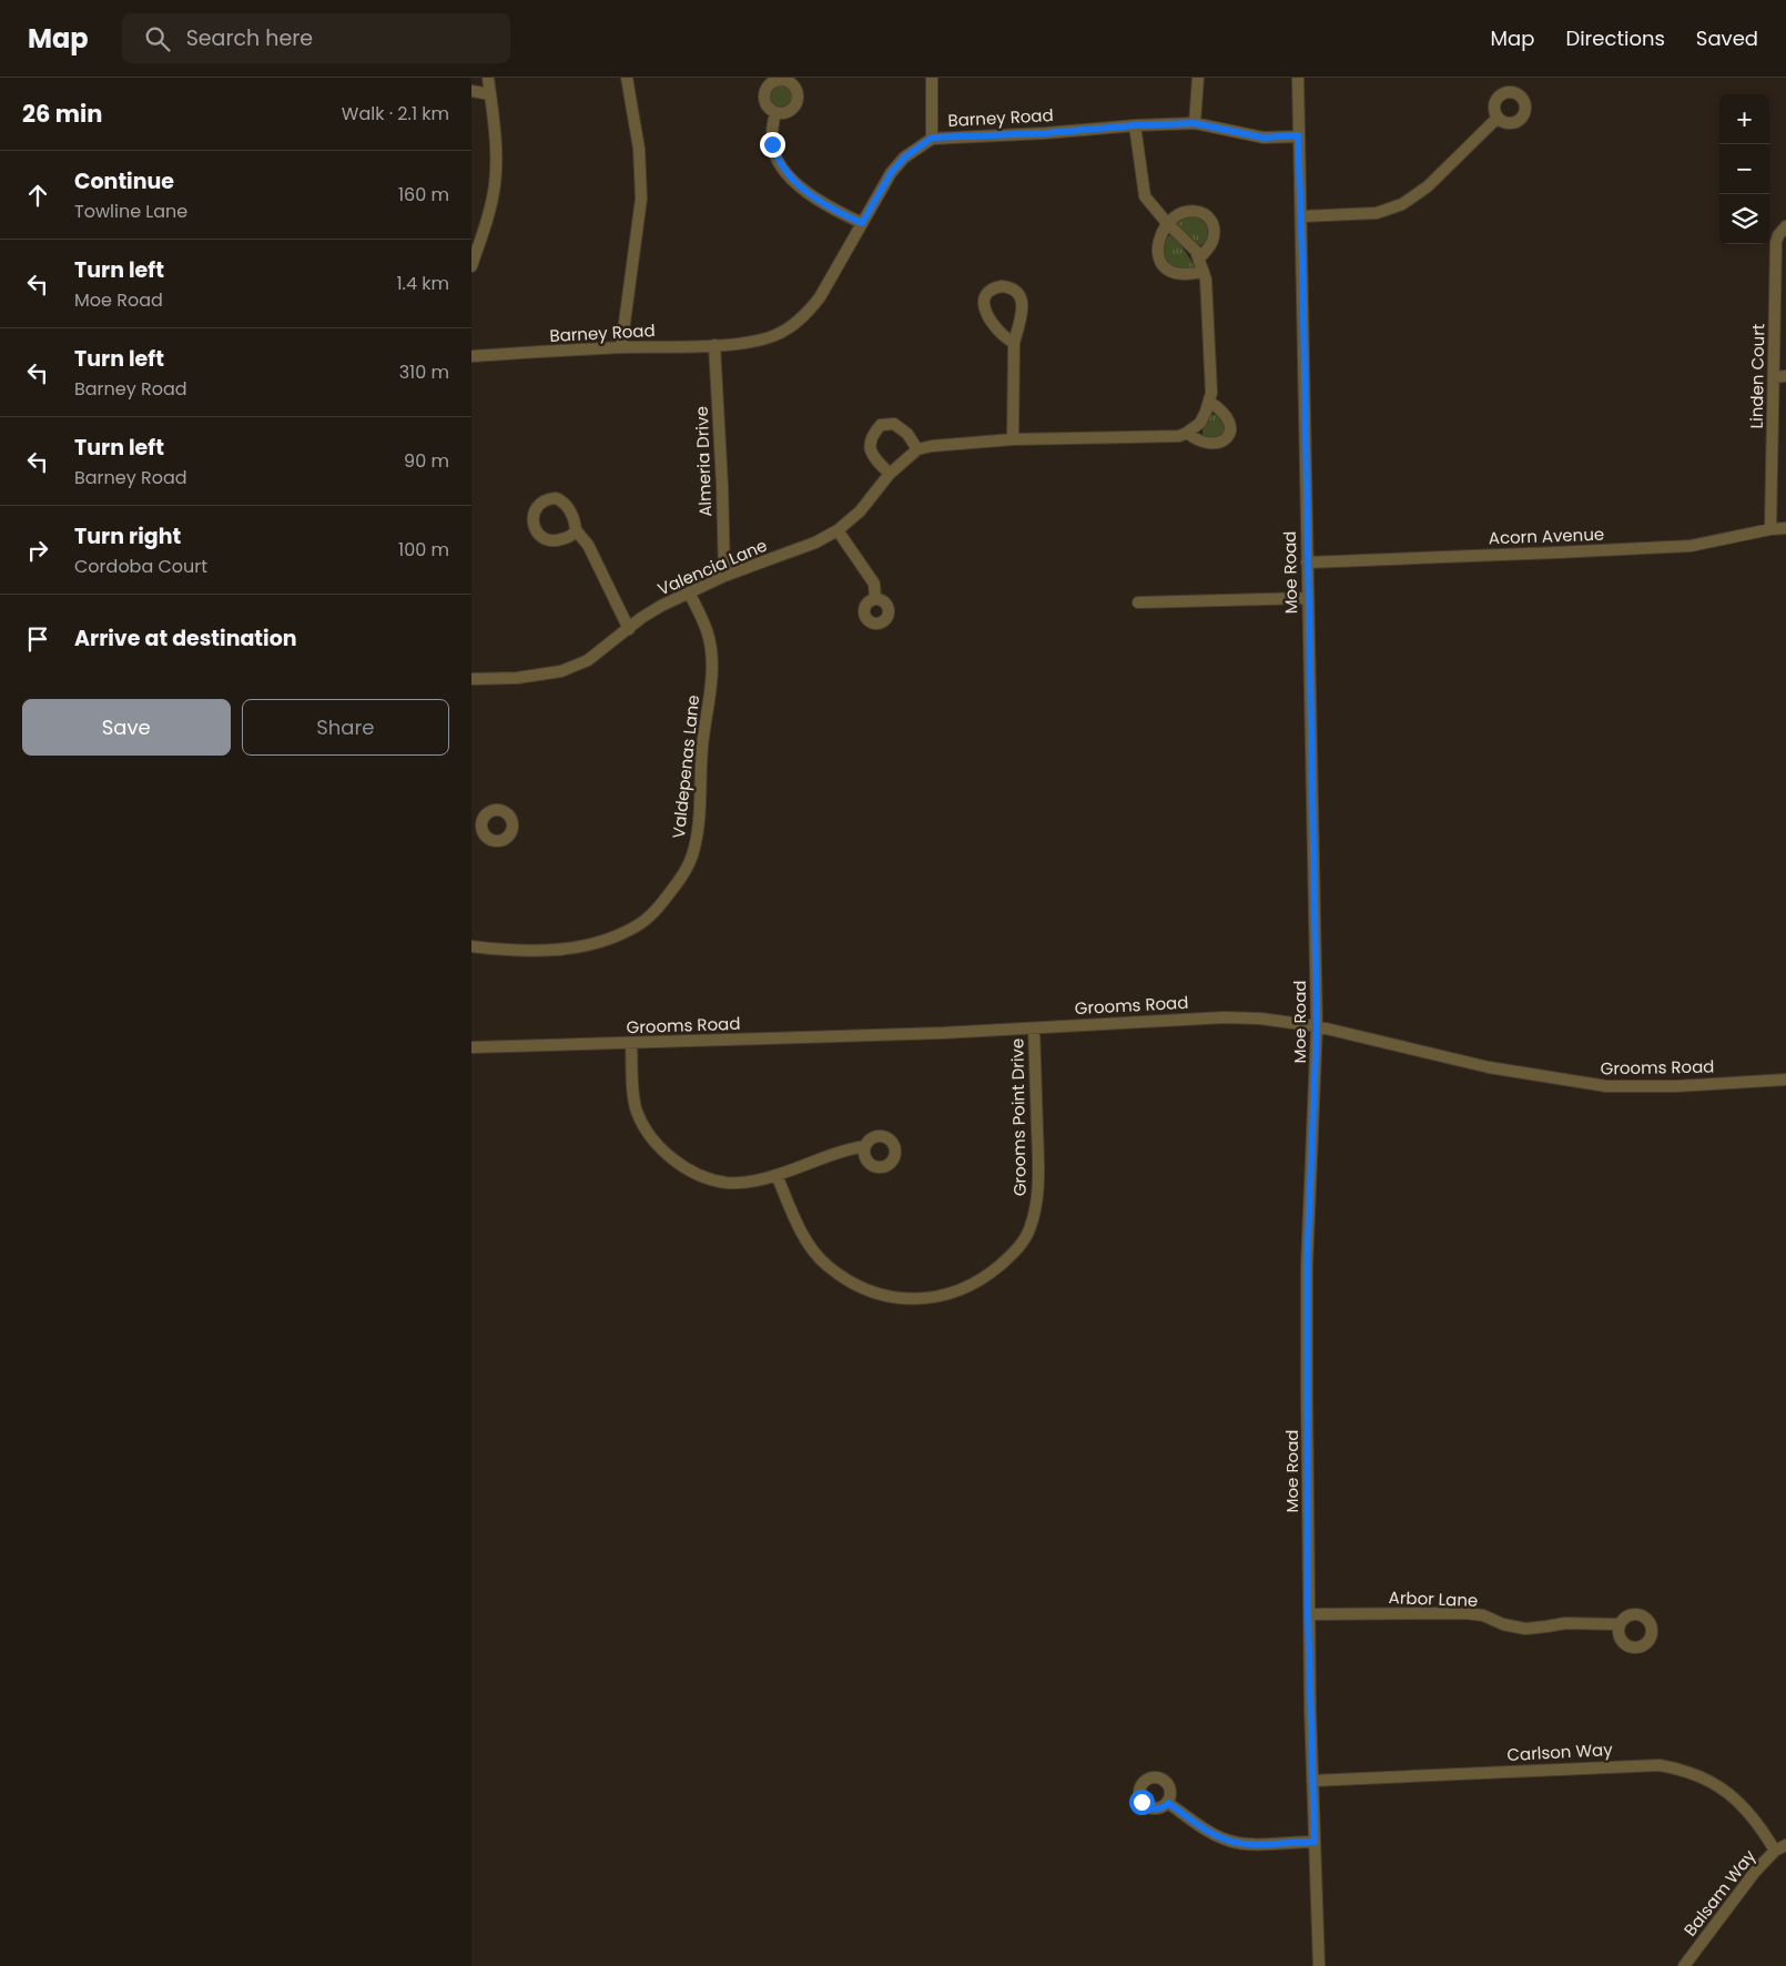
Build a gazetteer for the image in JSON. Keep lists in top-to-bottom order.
{
  "streets": {
    "street": [
      "Barney Road",
      "Linden Court",
      "Almeria Drive",
      "Acorn Avenue",
      "Valencia Lane",
      "Moe Road",
      "Valdepenas Lane",
      "Grooms Road",
      "Grooms Point Drive",
      "Arbor Lane",
      "Carlson Way",
      "Balsam Way"
    ]
  },
  "crossings": [
    ["Barney Road", "Almeria Drive"],
    ["Barney Road", "Moe Road"],
    ["Linden Court", "Acorn Avenue"],
    ["Almeria Drive", "Valencia Lane"],
    ["Acorn Avenue", "Moe Road"],
    ["Valencia Lane", "Valdepenas Lane"],
    ["Moe Road", "Grooms Road"],
    ["Moe Road", "Arbor Lane"],
    ["Moe Road", "Carlson Way"],
    ["Grooms Road", "Grooms Point Drive"],
    ["Carlson Way", "Balsam Way"]
  ],
  "page": {
    "header": "Map",
    "search": "Search here",
    "nav": ["Map", "Directions", "Saved"],
    "heading": ["26 min", "Walk · 2.1 km"],
    "map_buttons": ["+", "−"],
    "list": [
      ["Continue", "Towline Lane", "160 m"],
      ["Turn left", "Moe Road", "1.4 km"],
      ["Turn left", "Barney Road", "310 m"],
      ["Turn left", "Barney Road", "90 m"],
      ["Turn right", "Cordoba Court", "100 m"],
      "Arrive at destination"
    ],
    "buttons": ["Save", "Share"]
  }
}
